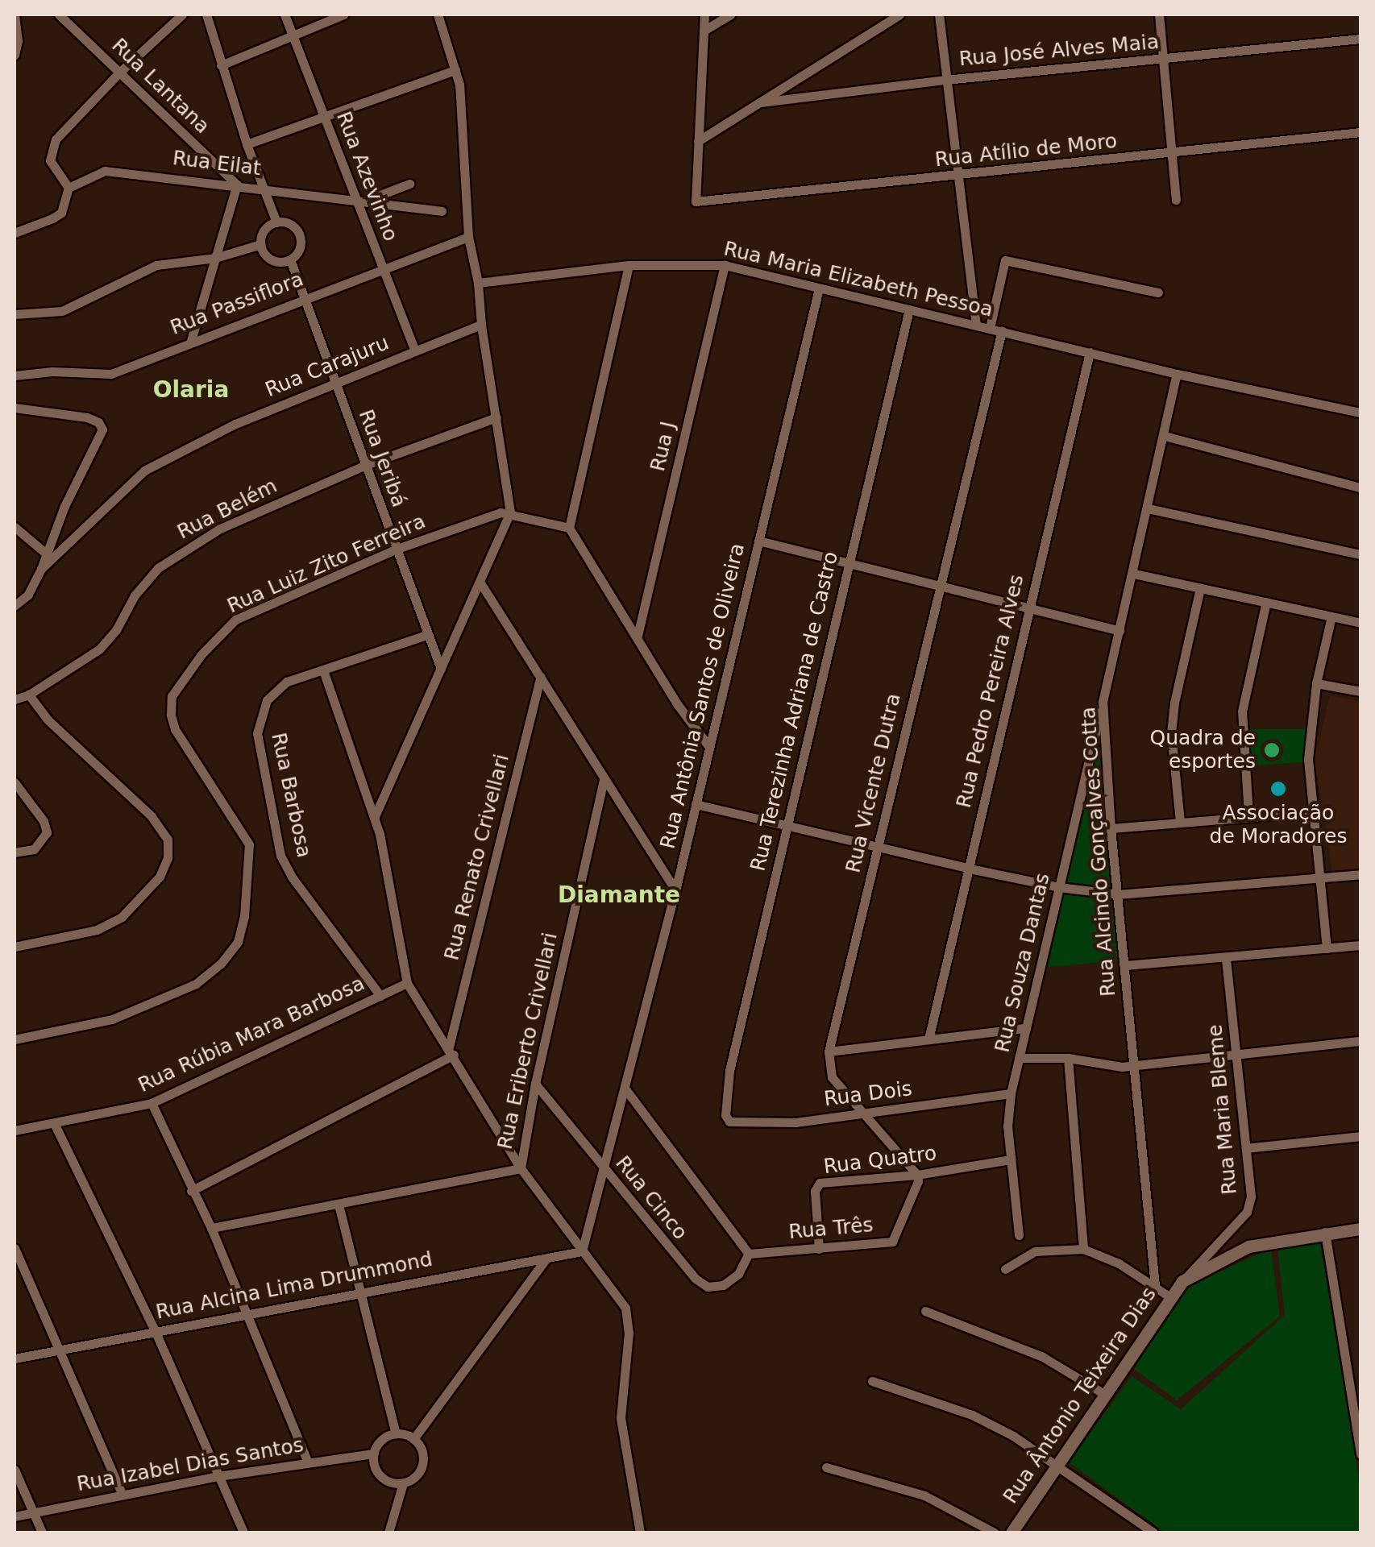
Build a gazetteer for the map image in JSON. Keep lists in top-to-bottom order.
{
  "streets": {
    "main road": ["Rua Ântonio Teixeira Dias"],
    "street": [
      "Rua José Alves Maia",
      "Rua Lantana",
      "Rua Atílio de Moro",
      "Rua Eilat",
      "Rua Azevinho",
      "Rua Maria Elizabeth Pessoa",
      "Rua Passiflora",
      "Rua Carajuru",
      "Rua J",
      "Rua Jeribá",
      "Rua Belém",
      "Rua Luiz Zito Ferreira",
      "Rua Pedro Pereira Alves",
      "Rua Antônia Santos de Oliveira",
      "Rua Terezinha Adriana de Castro",
      "Rua Vicente Dutra",
      "Rua Barbosa",
      "Rua Alcindo Gonçalves Cotta",
      "Rua Renato Crivellari",
      "Rua Souza Dantas",
      "Rua Rúbia Mara Barbosa",
      "Rua Eriberto Crivellari",
      "Rua Dois",
      "Rua Maria Bleme",
      "Rua Quatro",
      "Rua Cinco",
      "Rua Três",
      "Rua Alcina Lima Drummond",
      "Rua Izabel Dias Santos"
    ]
  },
  "crossings": [
    ["Rua Lantana", "Rua Eilat"],
    ["Rua Eilat", "Rua Azevinho"],
    ["Rua Azevinho", "Rua Passiflora"],
    ["Rua Azevinho", "Rua Carajuru"],
    ["Rua Maria Elizabeth Pessoa", "Rua J"],
    ["Rua Maria Elizabeth Pessoa", "Rua Pedro Pereira Alves"],
    ["Rua Maria Elizabeth Pessoa", "Rua Antônia Santos de Oliveira"],
    ["Rua Maria Elizabeth Pessoa", "Rua Terezinha Adriana de Castro"],
    ["Rua Maria Elizabeth Pessoa", "Rua Vicente Dutra"],
    ["Rua Maria Elizabeth Pessoa", "Rua Alcindo Gonçalves Cotta"],
    ["Rua Passiflora", "Rua Jeribá"],
    ["Rua Carajuru", "Rua Jeribá"],
    ["Rua Jeribá", "Rua Belém"],
    ["Rua Jeribá", "Rua Luiz Zito Ferreira"],
    ["Rua Jeribá", "Rua Barbosa"],
    ["Rua Antônia Santos de Oliveira", "Rua Cinco"],
    ["Rua Antônia Santos de Oliveira", "Rua Alcina Lima Drummond"],
    ["Rua Terezinha Adriana de Castro", "Rua Dois"],
    ["Rua Barbosa", "Rua Rúbia Mara Barbosa"],
    ["Rua Alcindo Gonçalves Cotta", "Rua Souza Dantas"],
    ["Rua Souza Dantas", "Rua Dois"],
    ["Rua Souza Dantas", "Rua Quatro"],
    ["Rua Eriberto Crivellari", "Rua Cinco"],
    ["Rua Maria Bleme", "Rua Ântonio Teixeira Dias"],
    ["Rua Quatro", "Rua Três"],
    ["Rua Cinco", "Rua Três"]
  ],
  "districts": ["Olaria", "Diamante"],
  "places": ["Quadra de esportes", "Associação de Moradores"]
}
